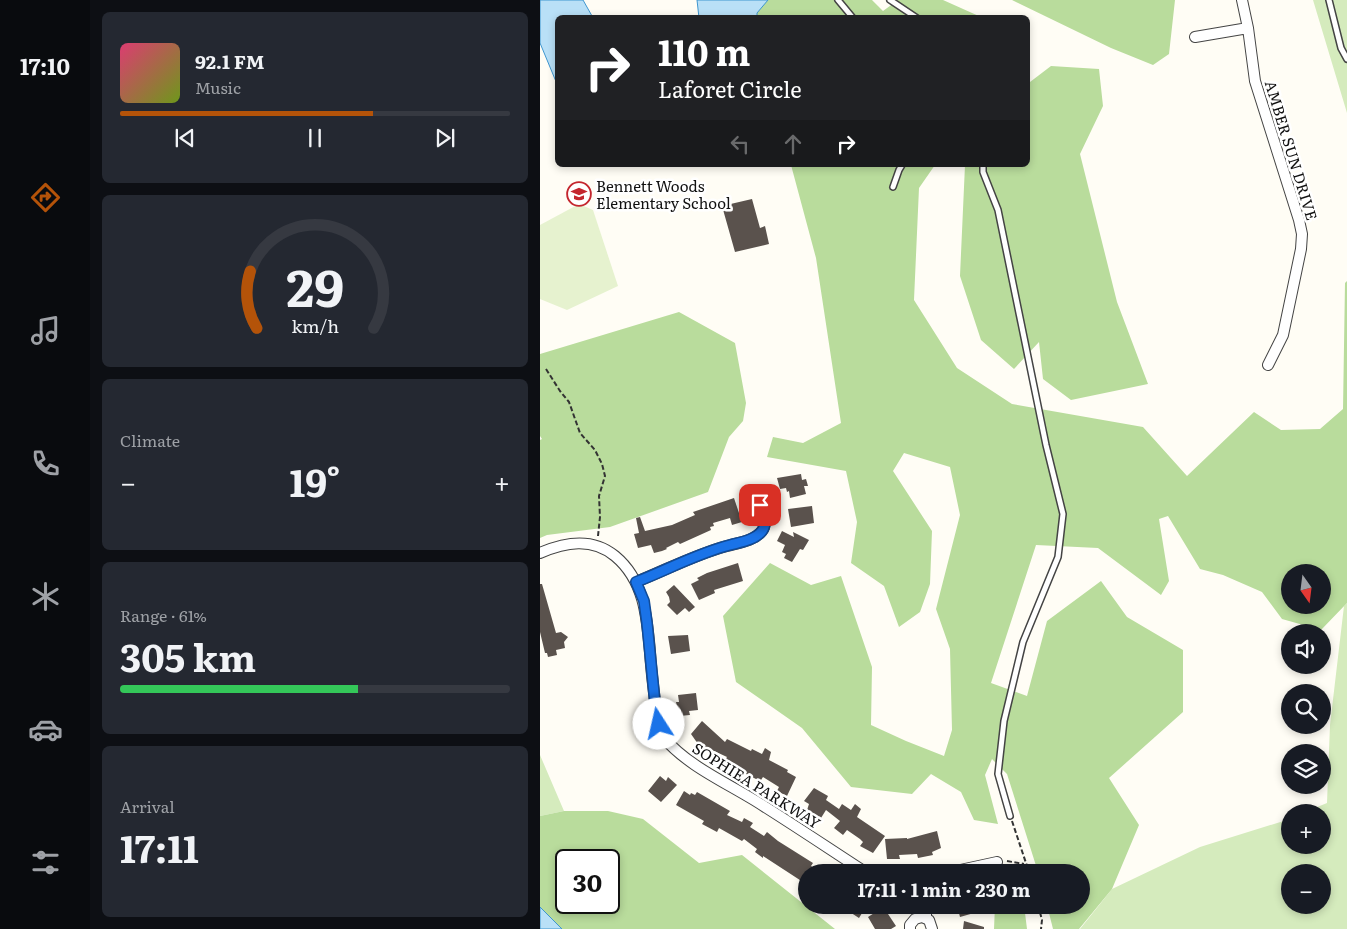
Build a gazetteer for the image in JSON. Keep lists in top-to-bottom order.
{
  "streets": {
    "street": ["AMBER SUN DRIVE", "SOPHIEA PARKWAY"]
  },
  "places": {
    "school or university": ["Bennett Woods Elementary School"]
  },
  "north": "bottom",
  "page": {
    "tabs": "17:10",
    "turn": ["110 m", "Laforet Circle"],
    "song": ["92.1 FM", "Music"],
    "tile": [
      "Climate",
      ["Range · 61%", "305 km"],
      ["Arrival", "17:11"]
    ],
    "heat": ["−", "19°", "+"],
    "map_buttons": ["+", "−"],
    "limit": "30",
    "trip": "17:11 · 1 min · 230 m",
    "gauge": ["29", "km/h"]
  }
}
